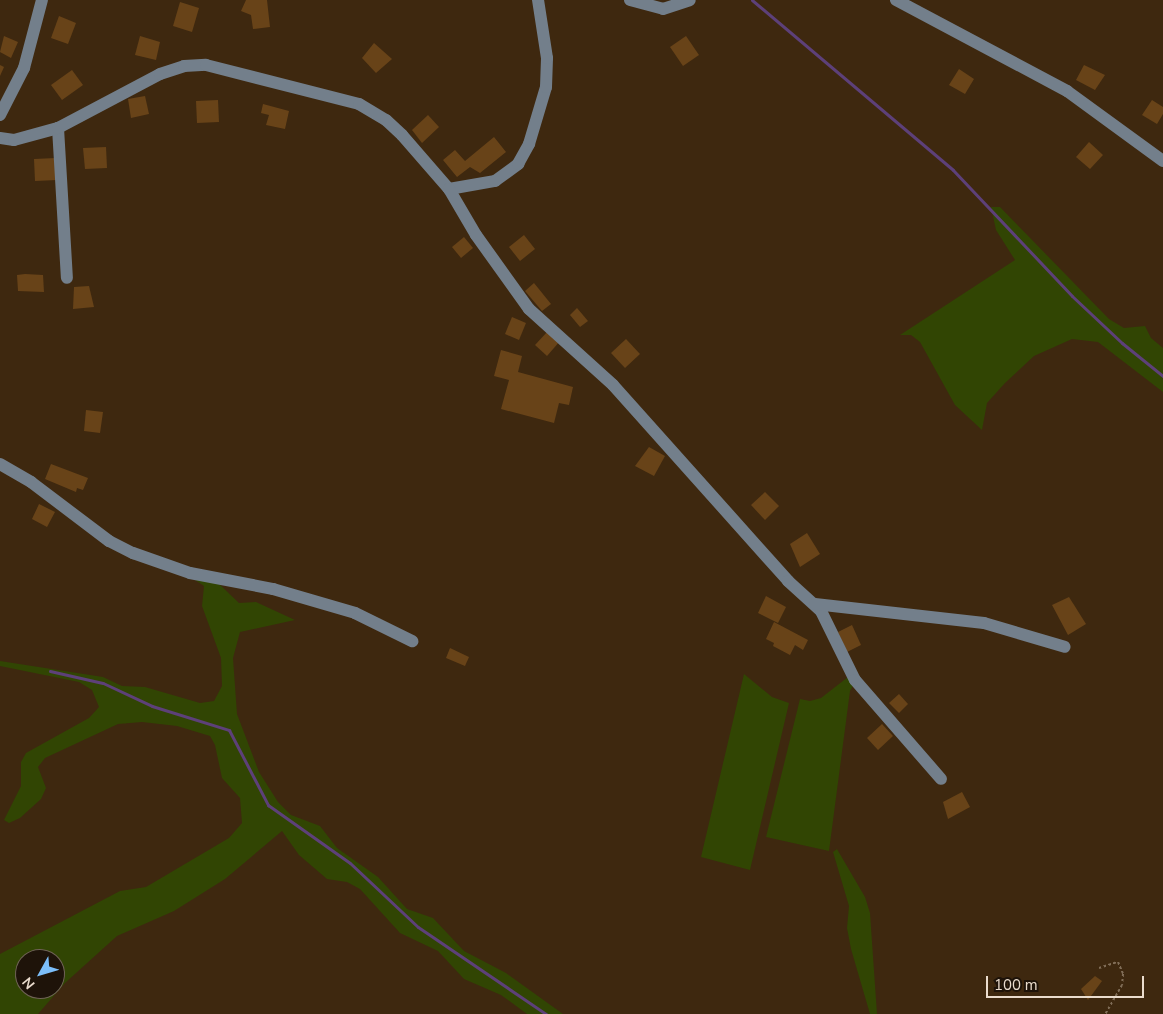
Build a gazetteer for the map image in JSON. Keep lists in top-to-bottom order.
{
  "scale_bar": "100 m",
  "north": "bottom left"
}
